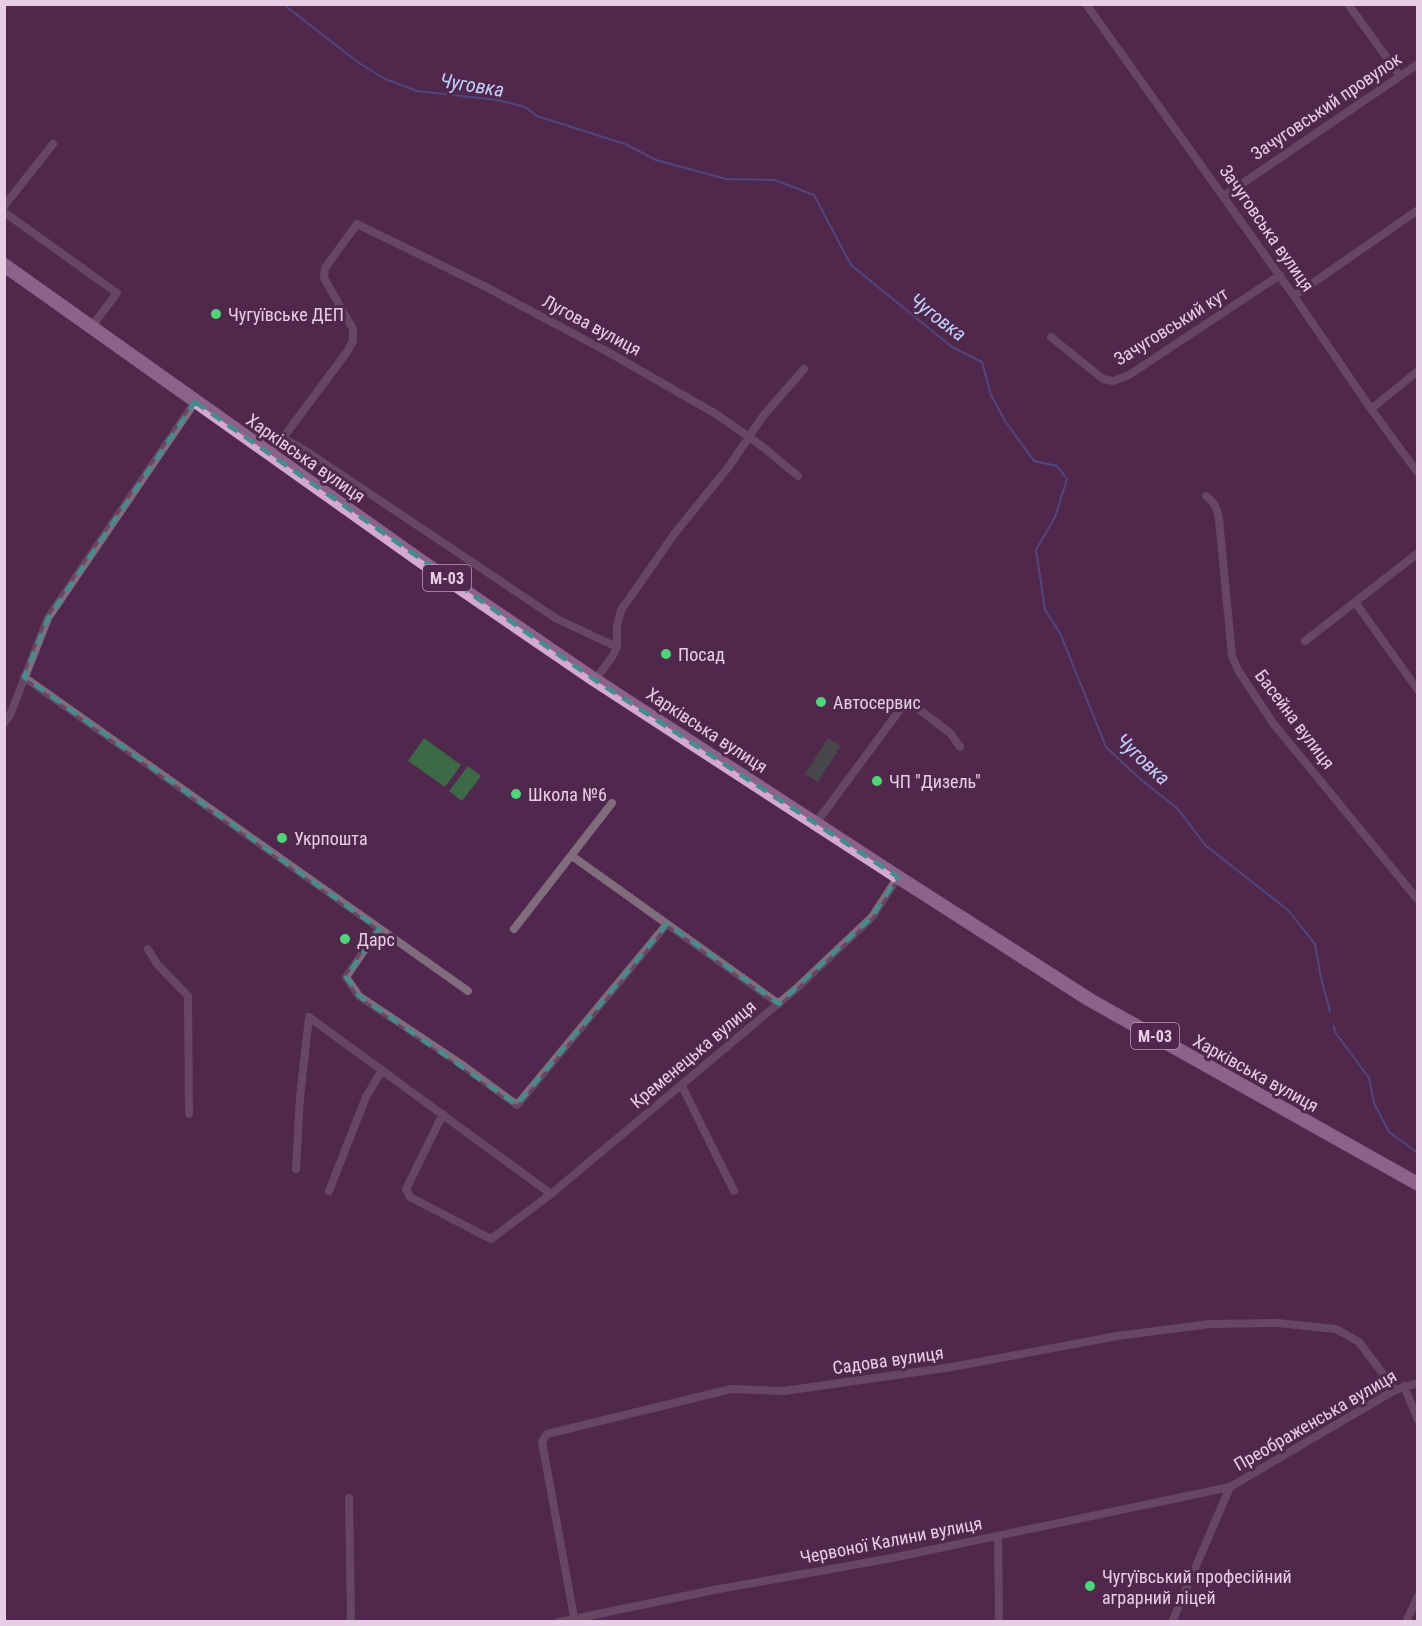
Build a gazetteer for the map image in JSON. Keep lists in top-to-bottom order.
{
  "streets": {
    "highway": ["Харківська вулиця", "М-03"],
    "street": [
      "Зачуговський провулок",
      "Зачуговська вулиця",
      "Лугова вулиця",
      "Зачуговський кут",
      "Басейна вулиця",
      "Кременецька вулиця",
      "Садова вулиця",
      "Преображенська вулиця",
      "Червоної Калини вулиця"
    ]
  },
  "crossings": [
    ["Зачуговський провулок", "Зачуговська вулиця"],
    ["Зачуговська вулиця", "Зачуговський кут"],
    ["Харківська вулиця", "Кременецька вулиця"],
    ["Садова вулиця", "Преображенська вулиця"],
    ["Садова вулиця", "Червоної Калини вулиця"],
    ["Преображенська вулиця", "Червоної Калини вулиця"]
  ],
  "water": ["Чуговка"],
  "places": [
    "Чугуївське ДЕП",
    "Посад",
    "Автосервис",
    "ЧП \"Дизель\"",
    "Школа №6",
    "Укрпошта",
    "Дарс",
    "Чугуївський професійний аграрний ліцей"
  ]
}
